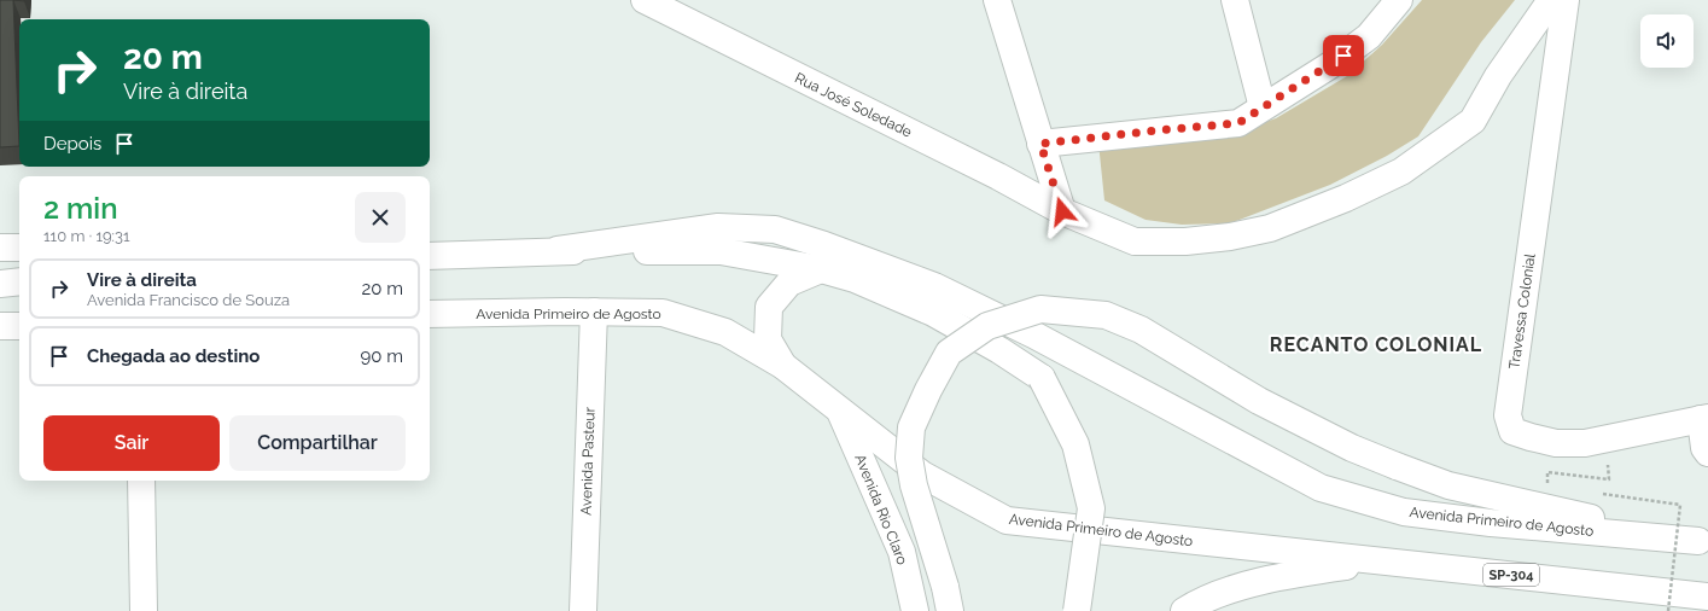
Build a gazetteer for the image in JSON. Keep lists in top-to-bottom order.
{
  "streets": {
    "main road": [
      "Rua José Soledade",
      "Travessa Colonial",
      "Avenida Primeiro de Agosto",
      "Avenida Pasteur",
      "Avenida Rio Claro",
      "SP-304"
    ]
  },
  "crossings": [
    ["Avenida Primeiro de Agosto", "Avenida Pasteur"],
    ["Avenida Primeiro de Agosto", "Avenida Rio Claro"]
  ],
  "districts": ["RECANTO COLONIAL"],
  "page": {
    "turn": ["20 m", "Vire à direita"],
    "then": "Depois",
    "heading": ["2 min", "110 m · 19:31"],
    "list": [
      {
        "name": "Vire à direita",
        "note": "Avenida Francisco de Souza",
        "value": "20 m"
      },
      {
        "name": "Chegada ao destino",
        "value": "90 m"
      }
    ],
    "buttons": ["Sair", "Compartilhar"]
  }
}
